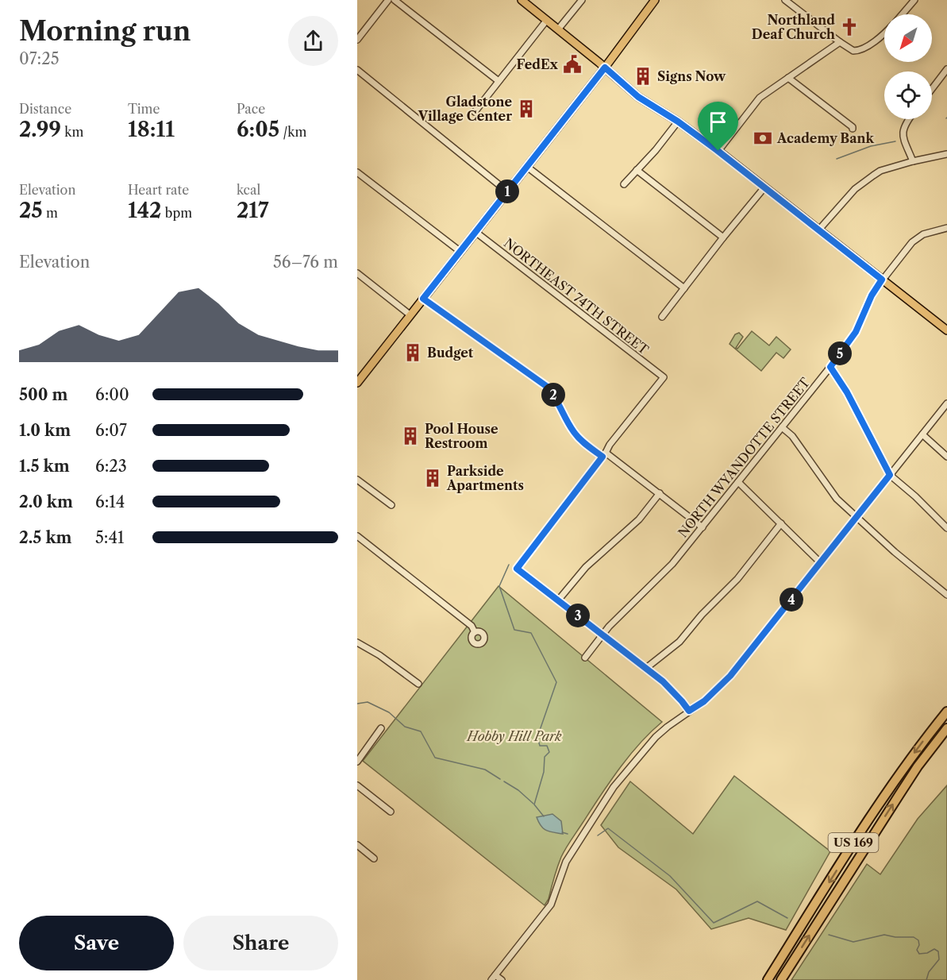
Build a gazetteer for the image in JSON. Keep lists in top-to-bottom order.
{
  "streets": {
    "highway": ["US 169"],
    "street": ["NORTHEAST 74TH STREET", "NORTH WYANDOTTE STREET"]
  },
  "parks": ["Hobby Hill Park"],
  "places": {
    "church": ["Northland Deaf Church"],
    "public building": ["FedEx"],
    "building": [
      "Signs Now",
      "Gladstone Village Center",
      "Budget",
      "Pool House Restroom",
      "Parkside Apartments"
    ],
    "bank": ["Academy Bank"]
  },
  "north": "bottom left",
  "page": {
    "heading": ["Morning run", "07:25"],
    "stats": [
      ["Distance", "2.99 km"],
      ["Time", "18:11"],
      ["Pace", "6:05 /km"],
      ["Elevation", "25 m"],
      ["Heart rate", "142 bpm"],
      ["kcal", "217"]
    ],
    "pins": [
      "1",
      "5",
      "2",
      "4",
      "3"
    ],
    "chart": ["Elevation", "56–76 m"],
    "list": [
      {
        "name": "500 m",
        "note": "6:00"
      },
      {
        "name": "1.0 km",
        "note": "6:07"
      },
      {
        "name": "1.5 km",
        "note": "6:23"
      },
      {
        "name": "2.0 km",
        "note": "6:14"
      },
      {
        "name": "2.5 km",
        "note": "5:41"
      }
    ],
    "buttons": ["Save", "Share"]
  }
}
